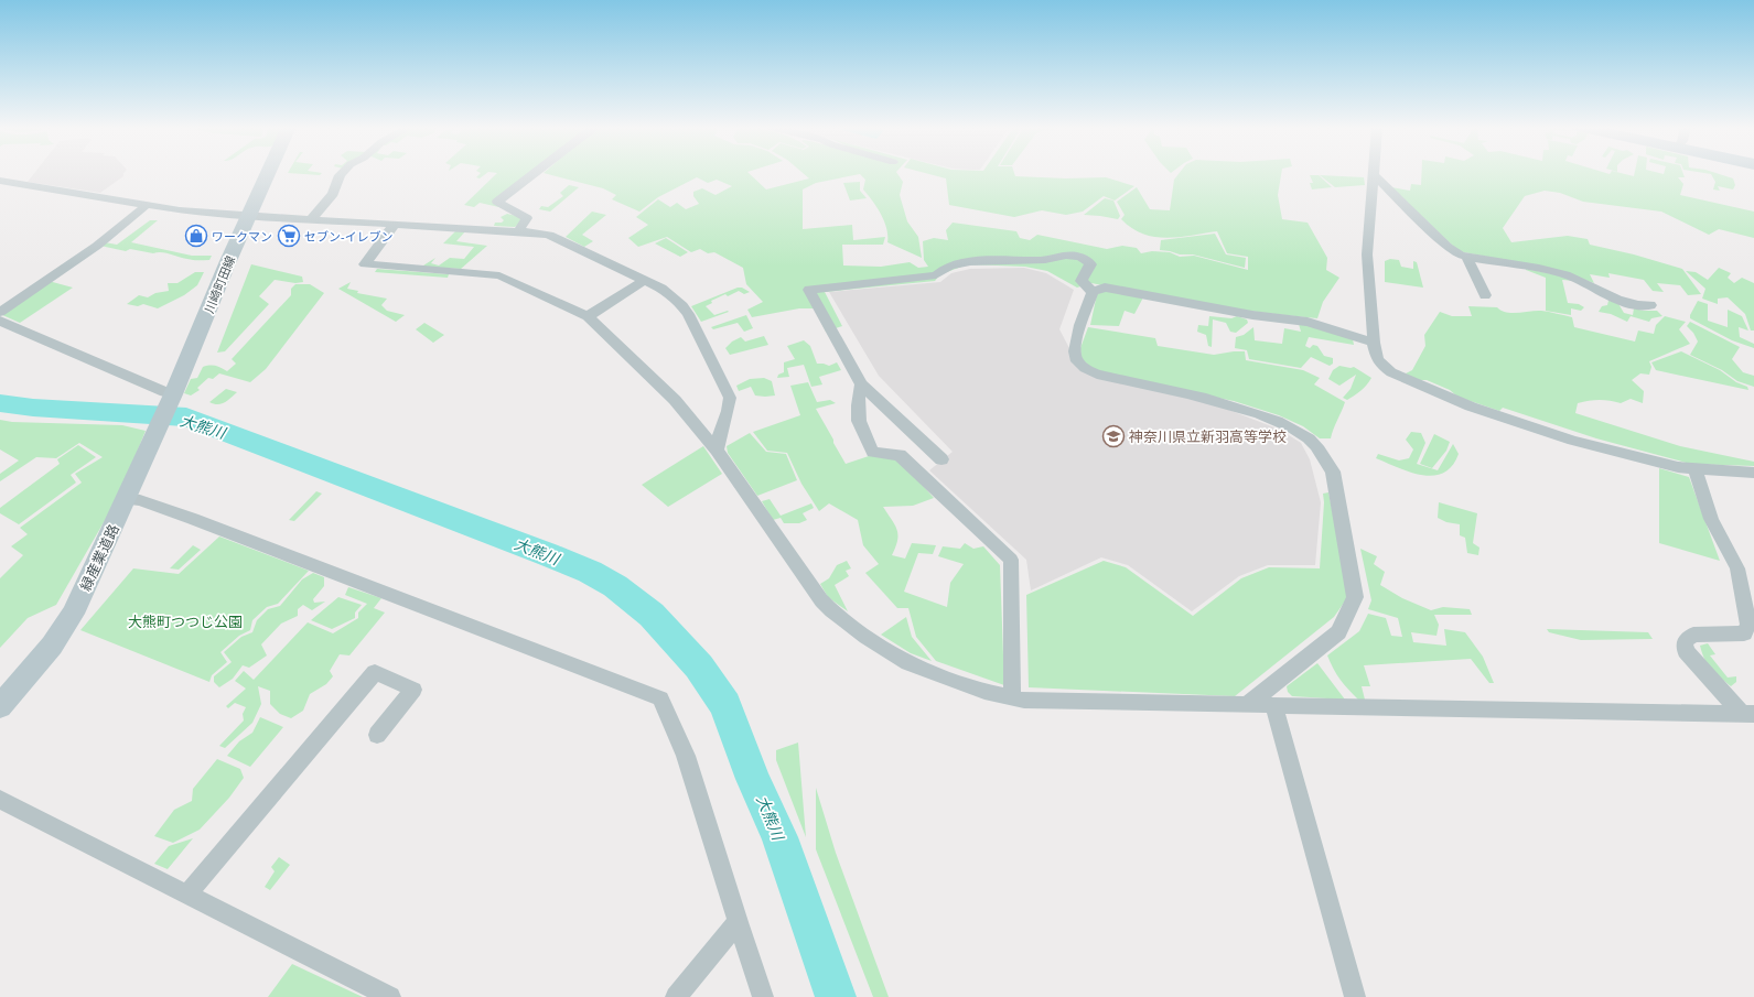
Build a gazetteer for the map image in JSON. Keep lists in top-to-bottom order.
{
  "streets": {
    "main road": ["川崎町田線", "緑産業道路"]
  },
  "crossings": [
    ["川崎町田線", "緑産業道路"]
  ],
  "water": ["大熊川"],
  "parks": ["大熊町つつじ公園"],
  "places": {
    "shop": ["ワークマン"],
    "supermarket": ["セブン-イレブン"],
    "school or university": ["神奈川県立新羽高等学校"]
  }
}
